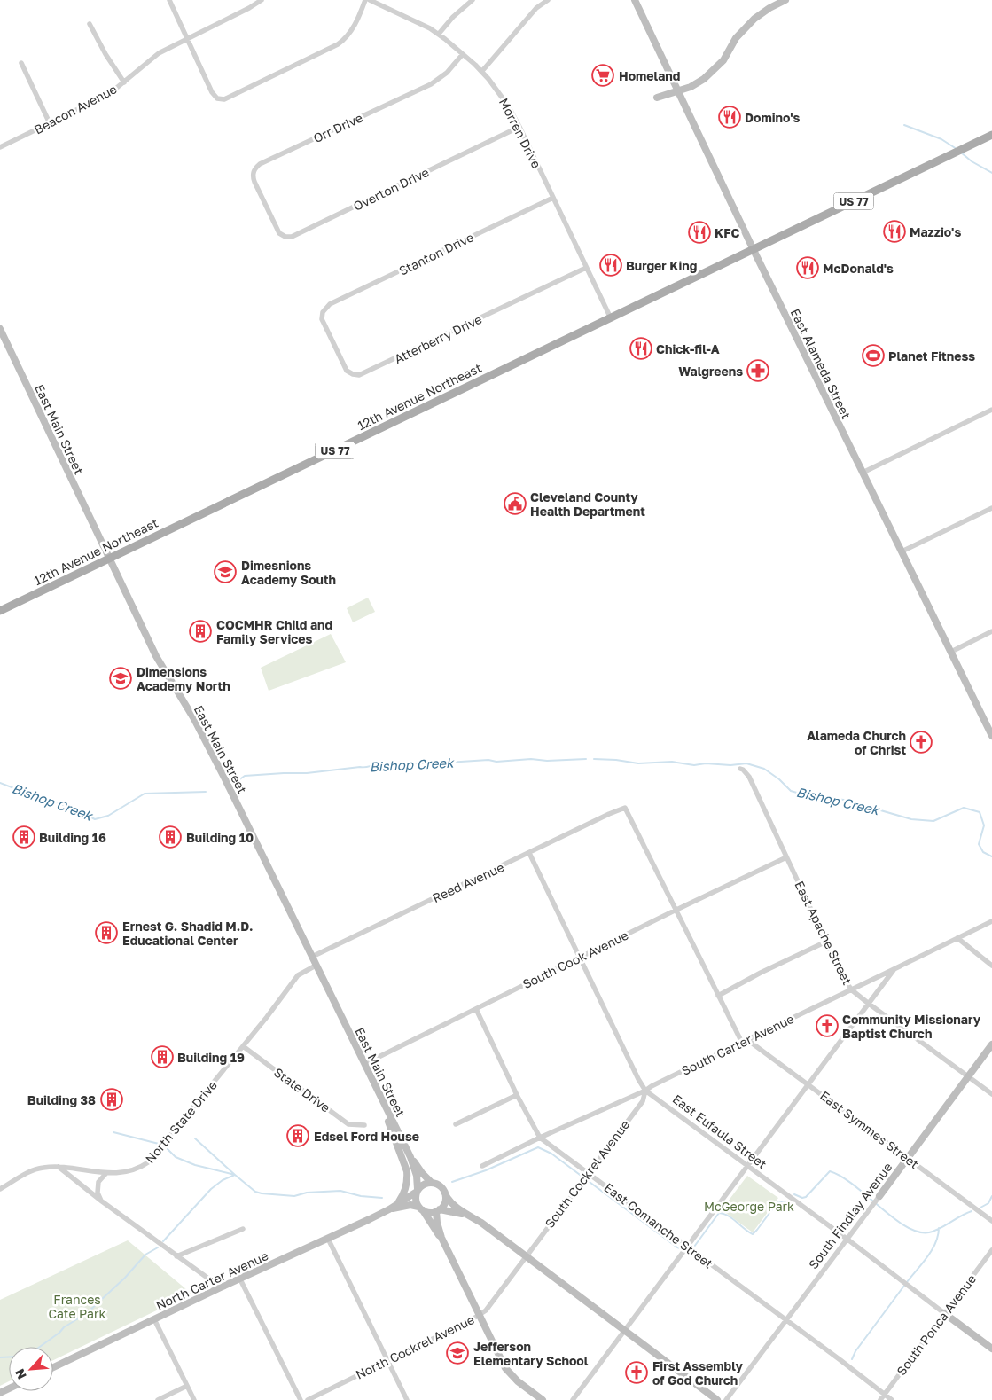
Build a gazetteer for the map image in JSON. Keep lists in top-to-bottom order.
{
  "streets": {
    "main road": ["US 77", "12th Avenue Northeast"],
    "street": [
      "Beacon Avenue",
      "Orr Drive",
      "Morren Drive",
      "Overton Drive",
      "Stanton Drive",
      "Atterberry Drive",
      "East Alameda Street",
      "East Main Street",
      "Reed Avenue",
      "East Apache Street",
      "South Cook Avenue",
      "South Carter Avenue",
      "State Drive",
      "North State Drive",
      "East Symmes Street",
      "East Eufaula Street",
      "South Cockrel Avenue",
      "South Findlay Avenue",
      "East Comanche Street",
      "North Carter Avenue",
      "South Ponca Avenue",
      "North Cockrel Avenue"
    ]
  },
  "crossings": [
    ["Orr Drive", "Morren Drive"],
    ["Orr Drive", "Overton Drive"],
    ["Morren Drive", "Overton Drive"],
    ["Morren Drive", "Stanton Drive"],
    ["Morren Drive", "Atterberry Drive"],
    ["Morren Drive", "12th Avenue Northeast"],
    ["US 77", "East Alameda Street"],
    ["US 77", "12th Avenue Northeast"],
    ["Stanton Drive", "Atterberry Drive"],
    ["East Alameda Street", "12th Avenue Northeast"],
    ["12th Avenue Northeast", "East Main Street"],
    ["East Main Street", "Reed Avenue"],
    ["East Main Street", "South Cook Avenue"],
    ["East Main Street", "North State Drive"],
    ["East Main Street", "North Carter Avenue"],
    ["Reed Avenue", "East Symmes Street"],
    ["Reed Avenue", "East Eufaula Street"],
    ["East Apache Street", "South Cook Avenue"],
    ["East Apache Street", "South Carter Avenue"],
    ["East Apache Street", "South Findlay Avenue"],
    ["South Cook Avenue", "East Symmes Street"],
    ["South Cook Avenue", "East Eufaula Street"],
    ["South Cook Avenue", "East Comanche Street"],
    ["South Carter Avenue", "East Symmes Street"],
    ["South Carter Avenue", "East Eufaula Street"],
    ["South Carter Avenue", "South Cockrel Avenue"],
    ["South Carter Avenue", "East Comanche Street"],
    ["State Drive", "North State Drive"],
    ["East Symmes Street", "South Findlay Avenue"],
    ["East Eufaula Street", "South Cockrel Avenue"],
    ["East Eufaula Street", "South Findlay Avenue"],
    ["East Eufaula Street", "South Ponca Avenue"],
    ["South Cockrel Avenue", "East Comanche Street"],
    ["South Cockrel Avenue", "North Cockrel Avenue"],
    ["South Findlay Avenue", "East Comanche Street"],
    ["East Comanche Street", "South Ponca Avenue"]
  ],
  "water": ["Bishop Creek"],
  "parks": ["McGeorge Park", "Frances Cate Park"],
  "places": {
    "supermarket": ["Homeland"],
    "restaurant": [
      "Domino's",
      "Mazzio's",
      "KFC",
      "Burger King",
      "McDonald's",
      "Chick-fil-A"
    ],
    "sports": ["Planet Fitness"],
    "pharmacy": ["Walgreens"],
    "public building": ["Cleveland County Health Department"],
    "school or university": ["Dimesnions Academy South", "Dimensions Academy North", "Jefferson Elementary School"],
    "building": [
      "COCMHR Child and Family Services",
      "Building 16",
      "Building 10",
      "Ernest G. Shadid M.D. Educational Center",
      "Building 19",
      "Building 38",
      "Edsel Ford House"
    ],
    "church": ["Alameda Church of Christ", "Community Missionary Baptist Church", "First Assembly of God Church"]
  },
  "north": "bottom left"
}
